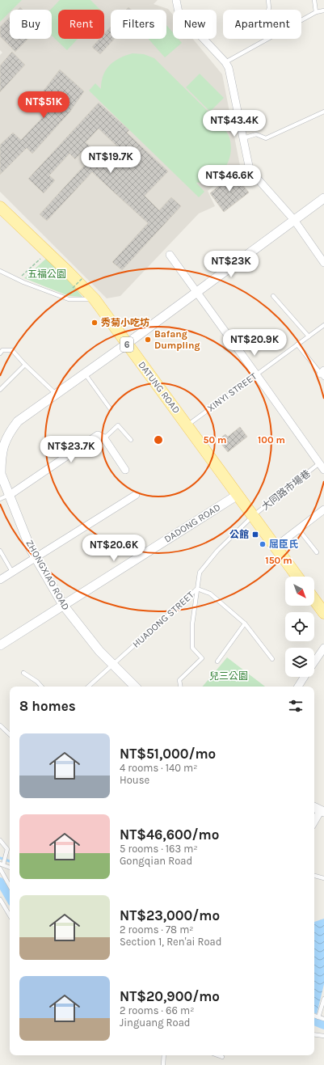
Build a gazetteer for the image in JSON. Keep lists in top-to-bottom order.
{
  "streets": {
    "main road": ["6", "DATUNG ROAD"],
    "street": ["DADONG ROAD", "ZHONGXIAO ROAD"],
    "lane": ["XINYI STREET", "大同路市場巷", "HUADONG STREET"]
  },
  "crossings": [
    ["DATUNG ROAD", "XINYI STREET"],
    ["DATUNG ROAD", "大同路市場巷"],
    ["DATUNG ROAD", "DADONG ROAD"],
    ["DATUNG ROAD", "ZHONGXIAO ROAD"],
    ["大同路市場巷", "HUADONG STREET"],
    ["DADONG ROAD", "ZHONGXIAO ROAD"],
    ["ZHONGXIAO ROAD", "HUADONG STREET"]
  ],
  "parks": ["五福公園", "兒三公園"],
  "places": {
    "other": ["秀菊小吃坊", "Bafang Dumpling", "屈臣氏"],
    "transit": ["公館"]
  },
  "north": "bottom right",
  "page": {
    "chip": [
      "Buy",
      "Rent",
      "Filters",
      "New",
      "Apartment"
    ],
    "price": [
      "NT$51K",
      "NT$43.4K",
      "NT$19.7K",
      "NT$46.6K",
      "NT$23K",
      "NT$20.9K",
      "NT$23.7K",
      "NT$20.6K"
    ],
    "heading": "8 homes",
    "list": [
      {
        "name": "NT$51,000/mo",
        "note": "4 rooms · 140 m² · House"
      },
      {
        "name": "NT$46,600/mo",
        "note": "5 rooms · 163 m² · Gongqian Road"
      },
      {
        "name": "NT$23,000/mo",
        "note": "2 rooms · 78 m² · Section 1, Ren'ai Road"
      },
      {
        "name": "NT$20,900/mo",
        "note": "2 rooms · 66 m² · Jinguang Road"
      }
    ]
  },
  "rings": ["50 m", "100 m", "150 m"]
}
